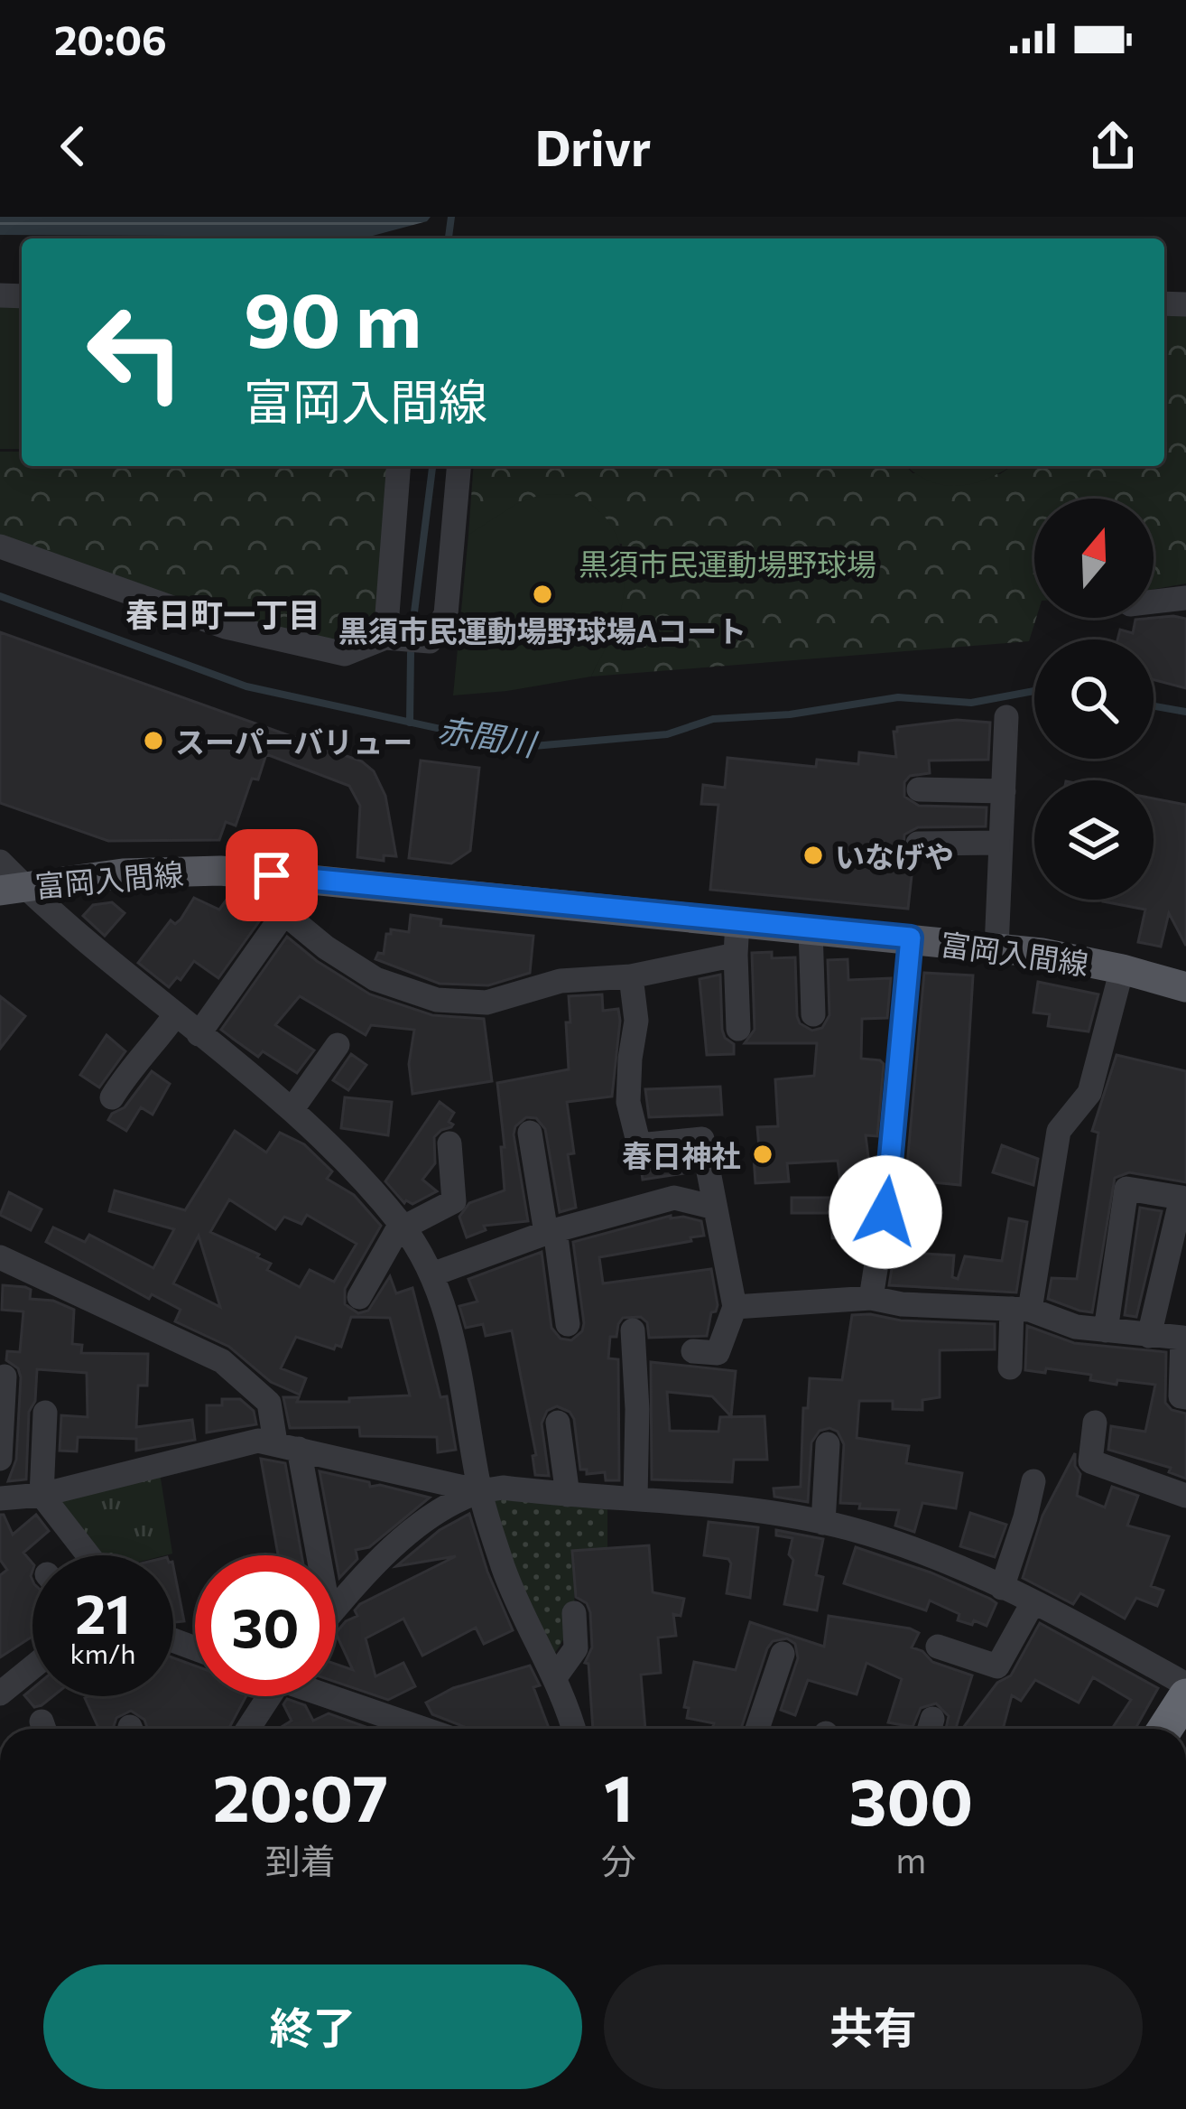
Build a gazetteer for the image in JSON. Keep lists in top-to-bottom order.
{
  "streets": {
    "main road": ["富岡入間線"]
  },
  "districts": ["春日町一丁目"],
  "water": ["赤間川"],
  "parks": ["黒須市民運動場野球場"],
  "places": [
    "黒須市民運動場野球場Aコート",
    "スーパーバリュー",
    "いなげや",
    "春日神社"
  ],
  "north": "top",
  "page": {
    "status": "20:06",
    "header": "Drivr",
    "turn": ["90 m", "富岡入間線"],
    "speed": "21 km/h",
    "limit": "30",
    "eta": [
      "20:07",
      "到着",
      "1",
      "分",
      "300",
      "m"
    ],
    "buttons": ["終了", "共有"]
  }
}
